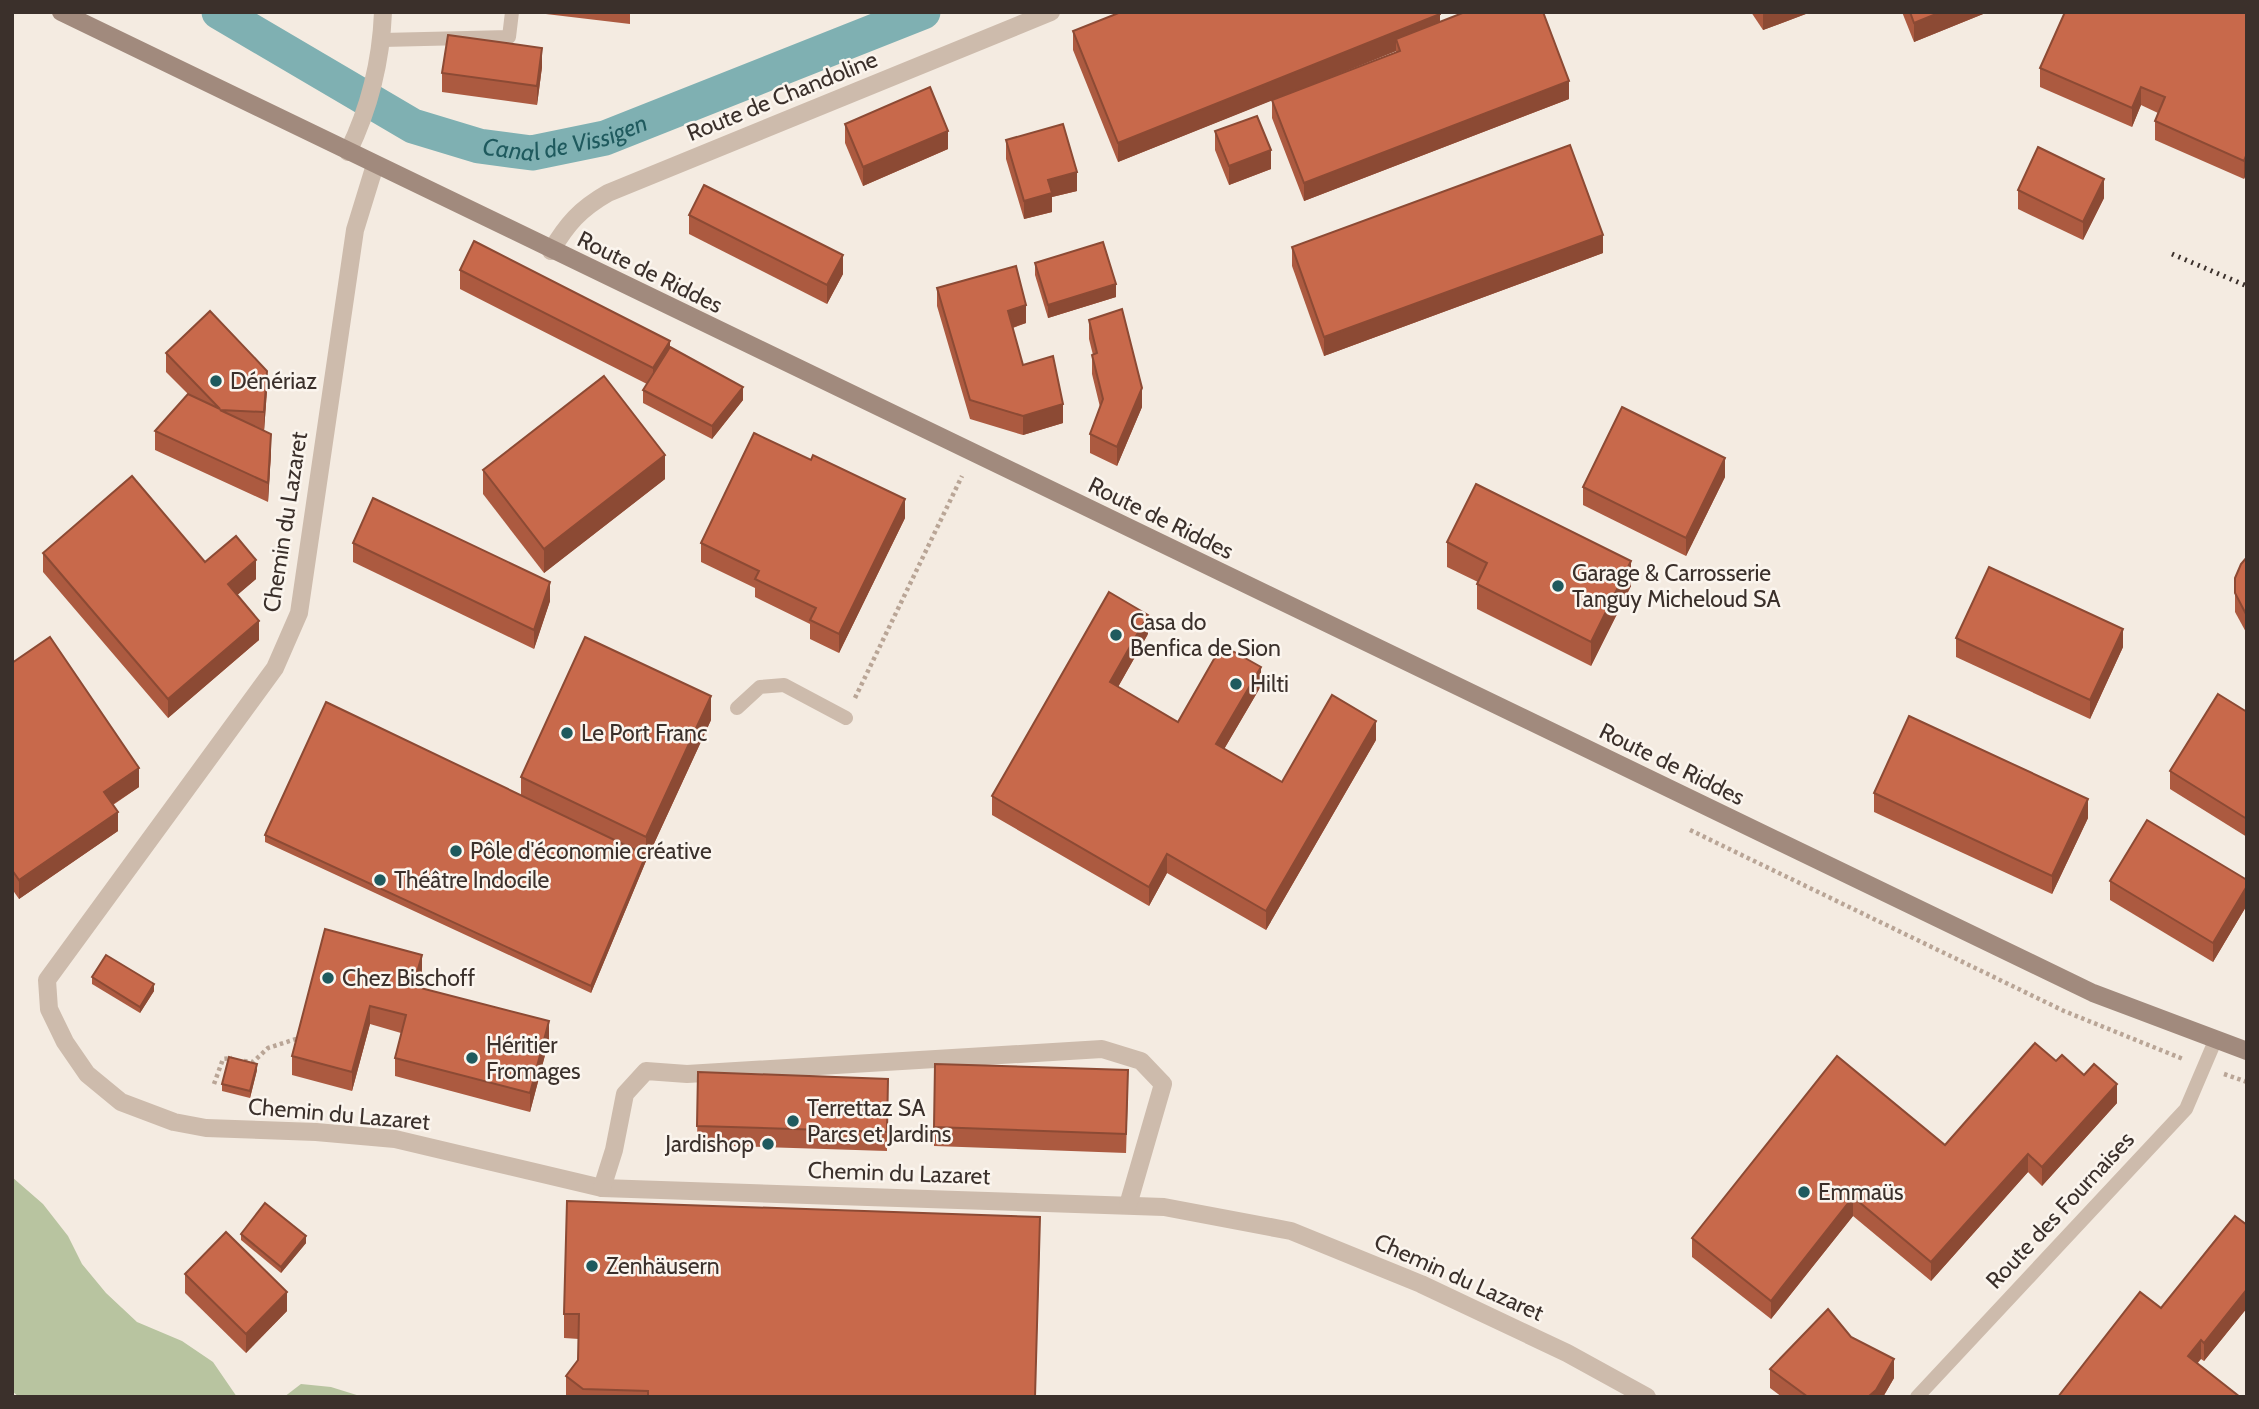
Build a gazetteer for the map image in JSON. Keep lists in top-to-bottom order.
{
  "streets": {
    "street": ["Route de Chandoline", "Route de Riddes", "Chemin du Lazaret"],
    "lane": ["Route des Fournaises"]
  },
  "crossings": [
    ["Route de Chandoline", "Route de Riddes"],
    ["Route de Riddes", "Chemin du Lazaret"],
    ["Route de Riddes", "Route des Fournaises"]
  ],
  "water": ["Canal de Vissigen"],
  "places": [
    "Dénériaz",
    "Garage & Carrosserie Tanguy Micheloud SA",
    "Casa do Benfica de Sion",
    "Hilti",
    "Le Port Franc",
    "Pôle d'économie créative",
    "Théâtre Indocile",
    "Chez Bischoff",
    "Héritier Fromages",
    "Terrettaz SA Parcs et Jardins",
    "Jardishop",
    "Emmaüs",
    "Zenhäusern"
  ]
}
